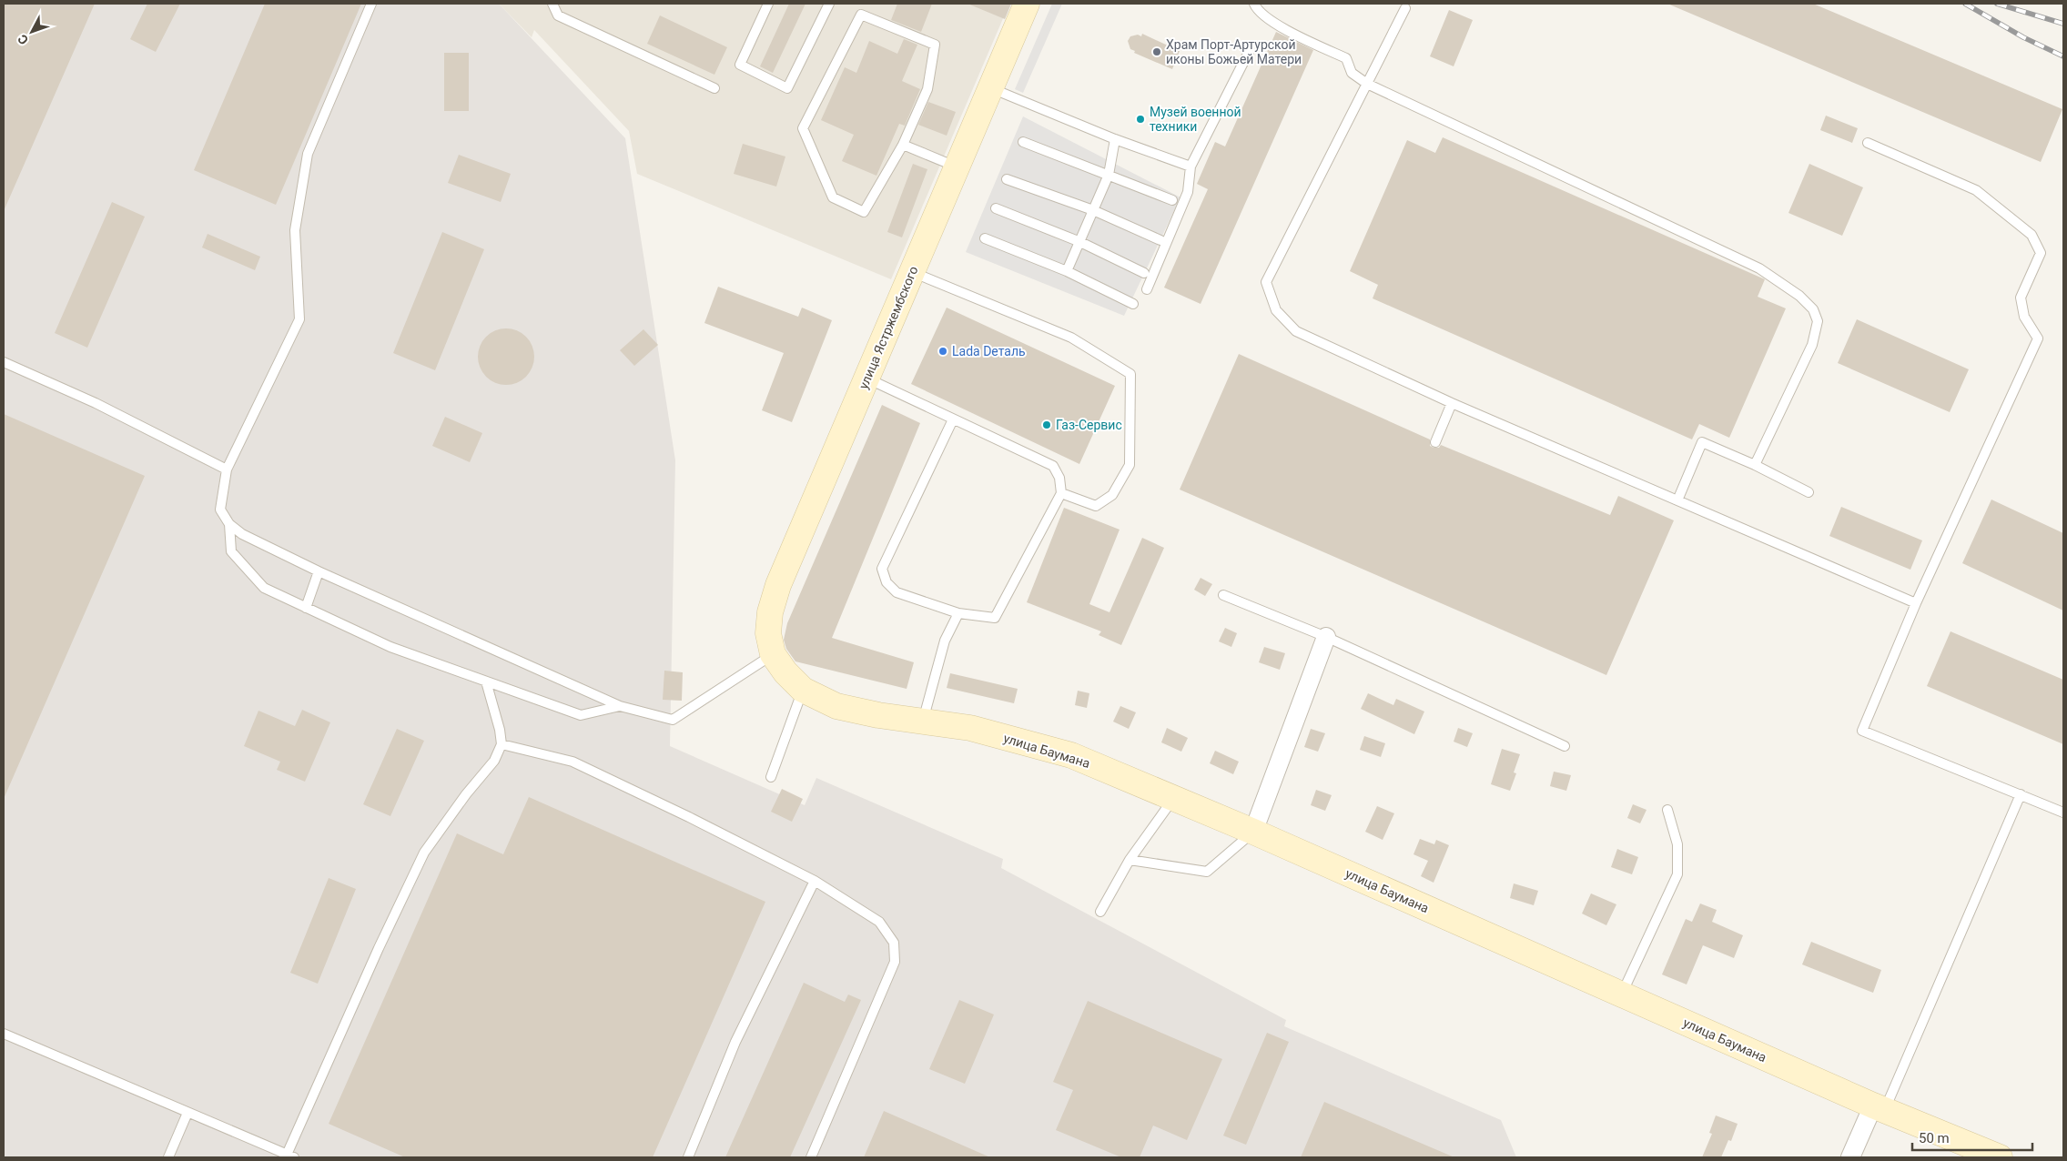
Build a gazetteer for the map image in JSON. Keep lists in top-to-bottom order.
{
  "streets": {
    "main road": ["улица Ястржембского", "улица Баумана"]
  },
  "crossings": [
    ["улица Ястржембского", "улица Баумана"]
  ],
  "places": [
    "Храм Порт-Артурской иконы Божьей Матери",
    "Музей военной техники",
    "Lada Dеталь",
    "Газ-Сервис"
  ],
  "scale_bar": "50 m",
  "north": "bottom left"
}
